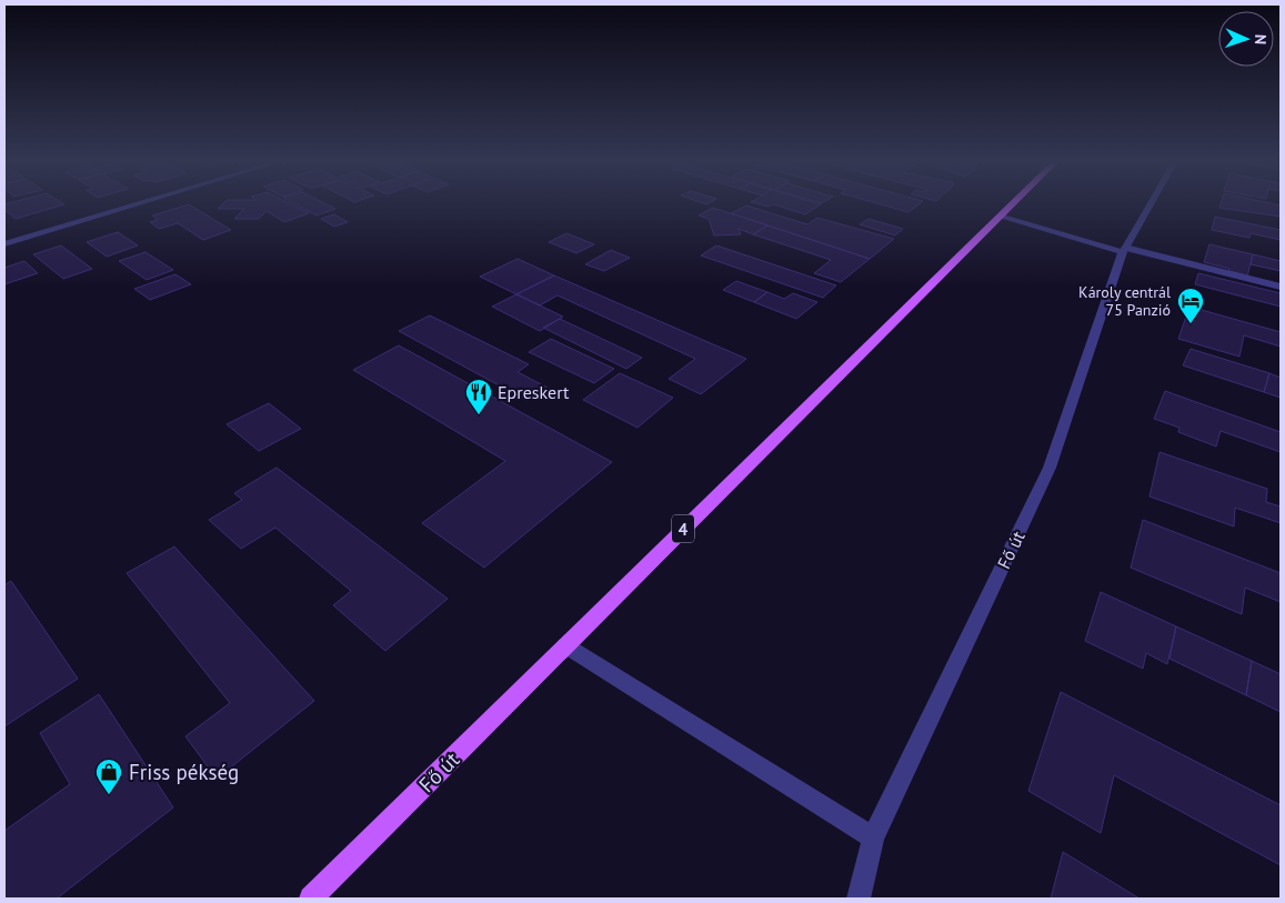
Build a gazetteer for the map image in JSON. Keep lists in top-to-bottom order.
{
  "streets": {
    "main road": ["4", "Fő út"]
  },
  "places": {
    "hotel": ["Károly centrál 75 Panzió"],
    "restaurant": ["Epreskert"],
    "shop": ["Friss pékség"]
  },
  "north": "right"
}
